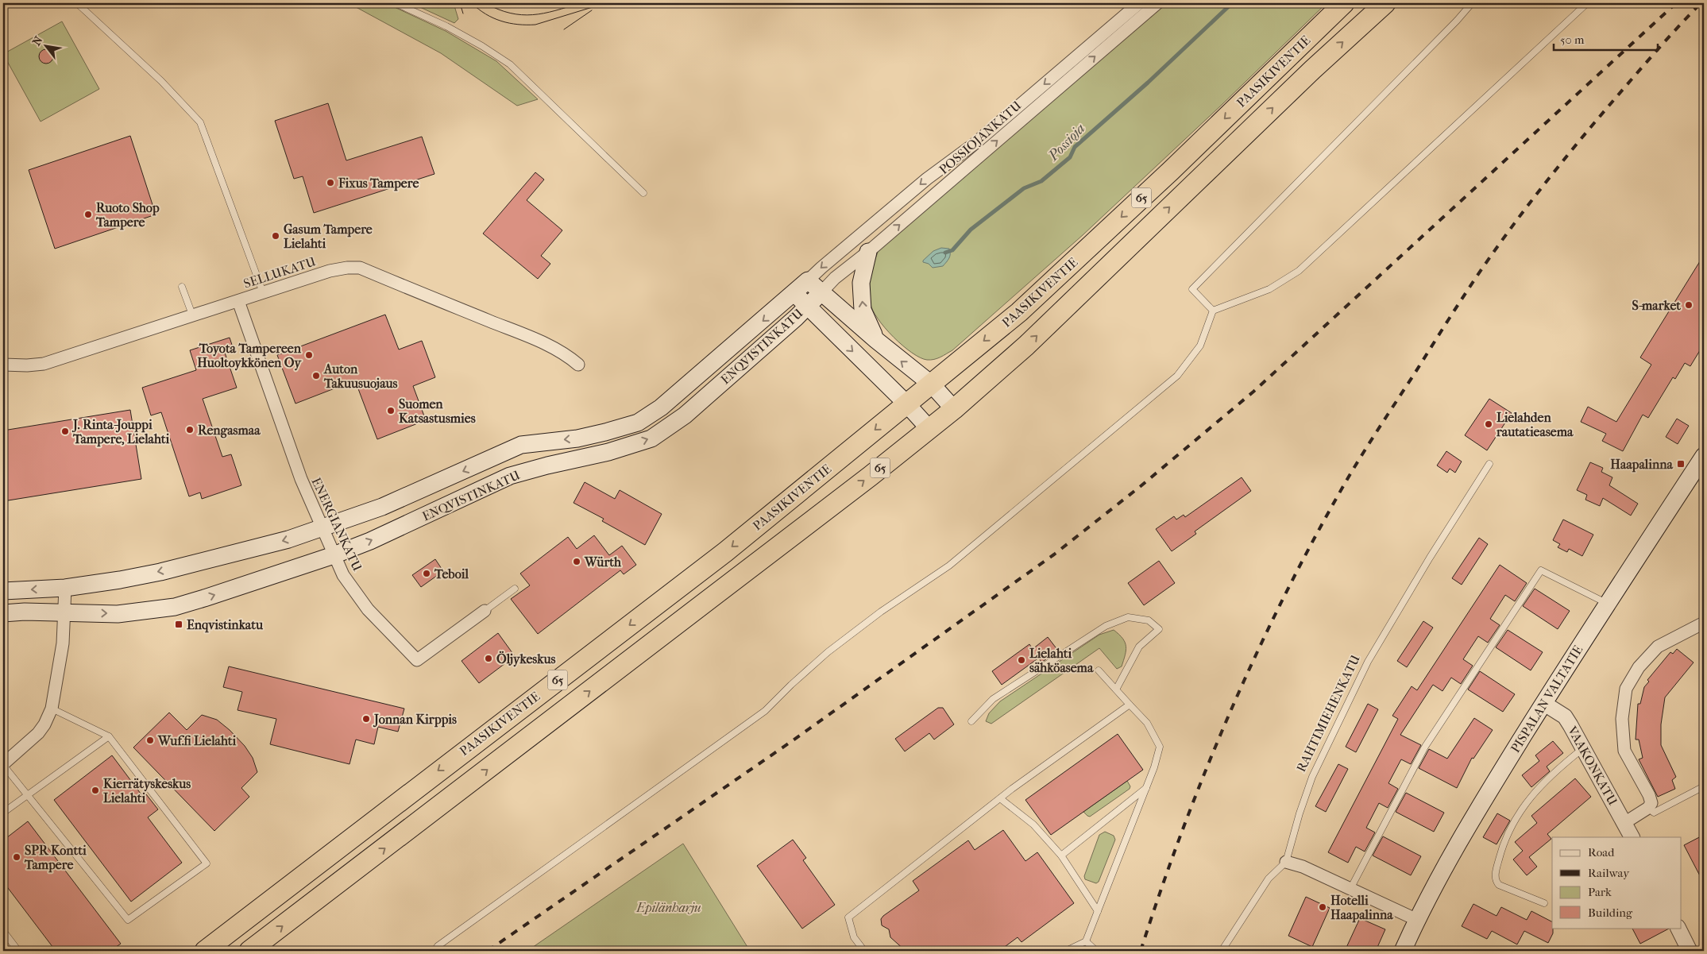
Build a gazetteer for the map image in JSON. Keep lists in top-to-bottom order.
{
  "streets": {
    "highway": ["PAASIKIVENTIE", "65"],
    "main road": ["ENQVISTINKATU", "PISPALAN VALTATIE"],
    "street": [
      "POSSIOJANKATU",
      "SELLUKATU",
      "ENERGIANKATU",
      "VAAKONKATU"
    ],
    "lane": ["RAHTIMIEHENKATU"]
  },
  "crossings": [
    ["PAASIKIVENTIE", "ENQVISTINKATU"],
    ["POSSIOJANKATU", "ENQVISTINKATU"],
    ["SELLUKATU", "ENERGIANKATU"],
    ["ENQVISTINKATU", "ENERGIANKATU"],
    ["PISPALAN VALTATIE", "VAAKONKATU"]
  ],
  "water": ["Possioja"],
  "parks": ["Epilänharju"],
  "places": {
    "other": [
      "Fixus Tampere",
      "Ruoto Shop Tampere",
      "Gasum Tampere Lielahti",
      "S-market",
      "Toyota Tampereen Huoltoykkönen Oy",
      "Auton Takuusuojaus",
      "Suomen Katsastusmies",
      "Lielahden rautatieasema",
      "Rengasmaa",
      "J. Rinta-Jouppi Tampere, Lielahti",
      "Würth",
      "Teboil",
      "Öljykeskus",
      "Lielahti sähköasema",
      "Jonnan Kirppis",
      "Wuf.fi Lielahti",
      "Kierrätyskeskus Lielahti",
      "SPR Kontti Tampere",
      "Hotelli Haapalinna"
    ],
    "transit": ["Haapalinna", "Enqvistinkatu"]
  },
  "legend": [
    "Road",
    "Railway",
    "Park",
    "Building"
  ],
  "scale_bar": "50 m",
  "north": "top left"
}
